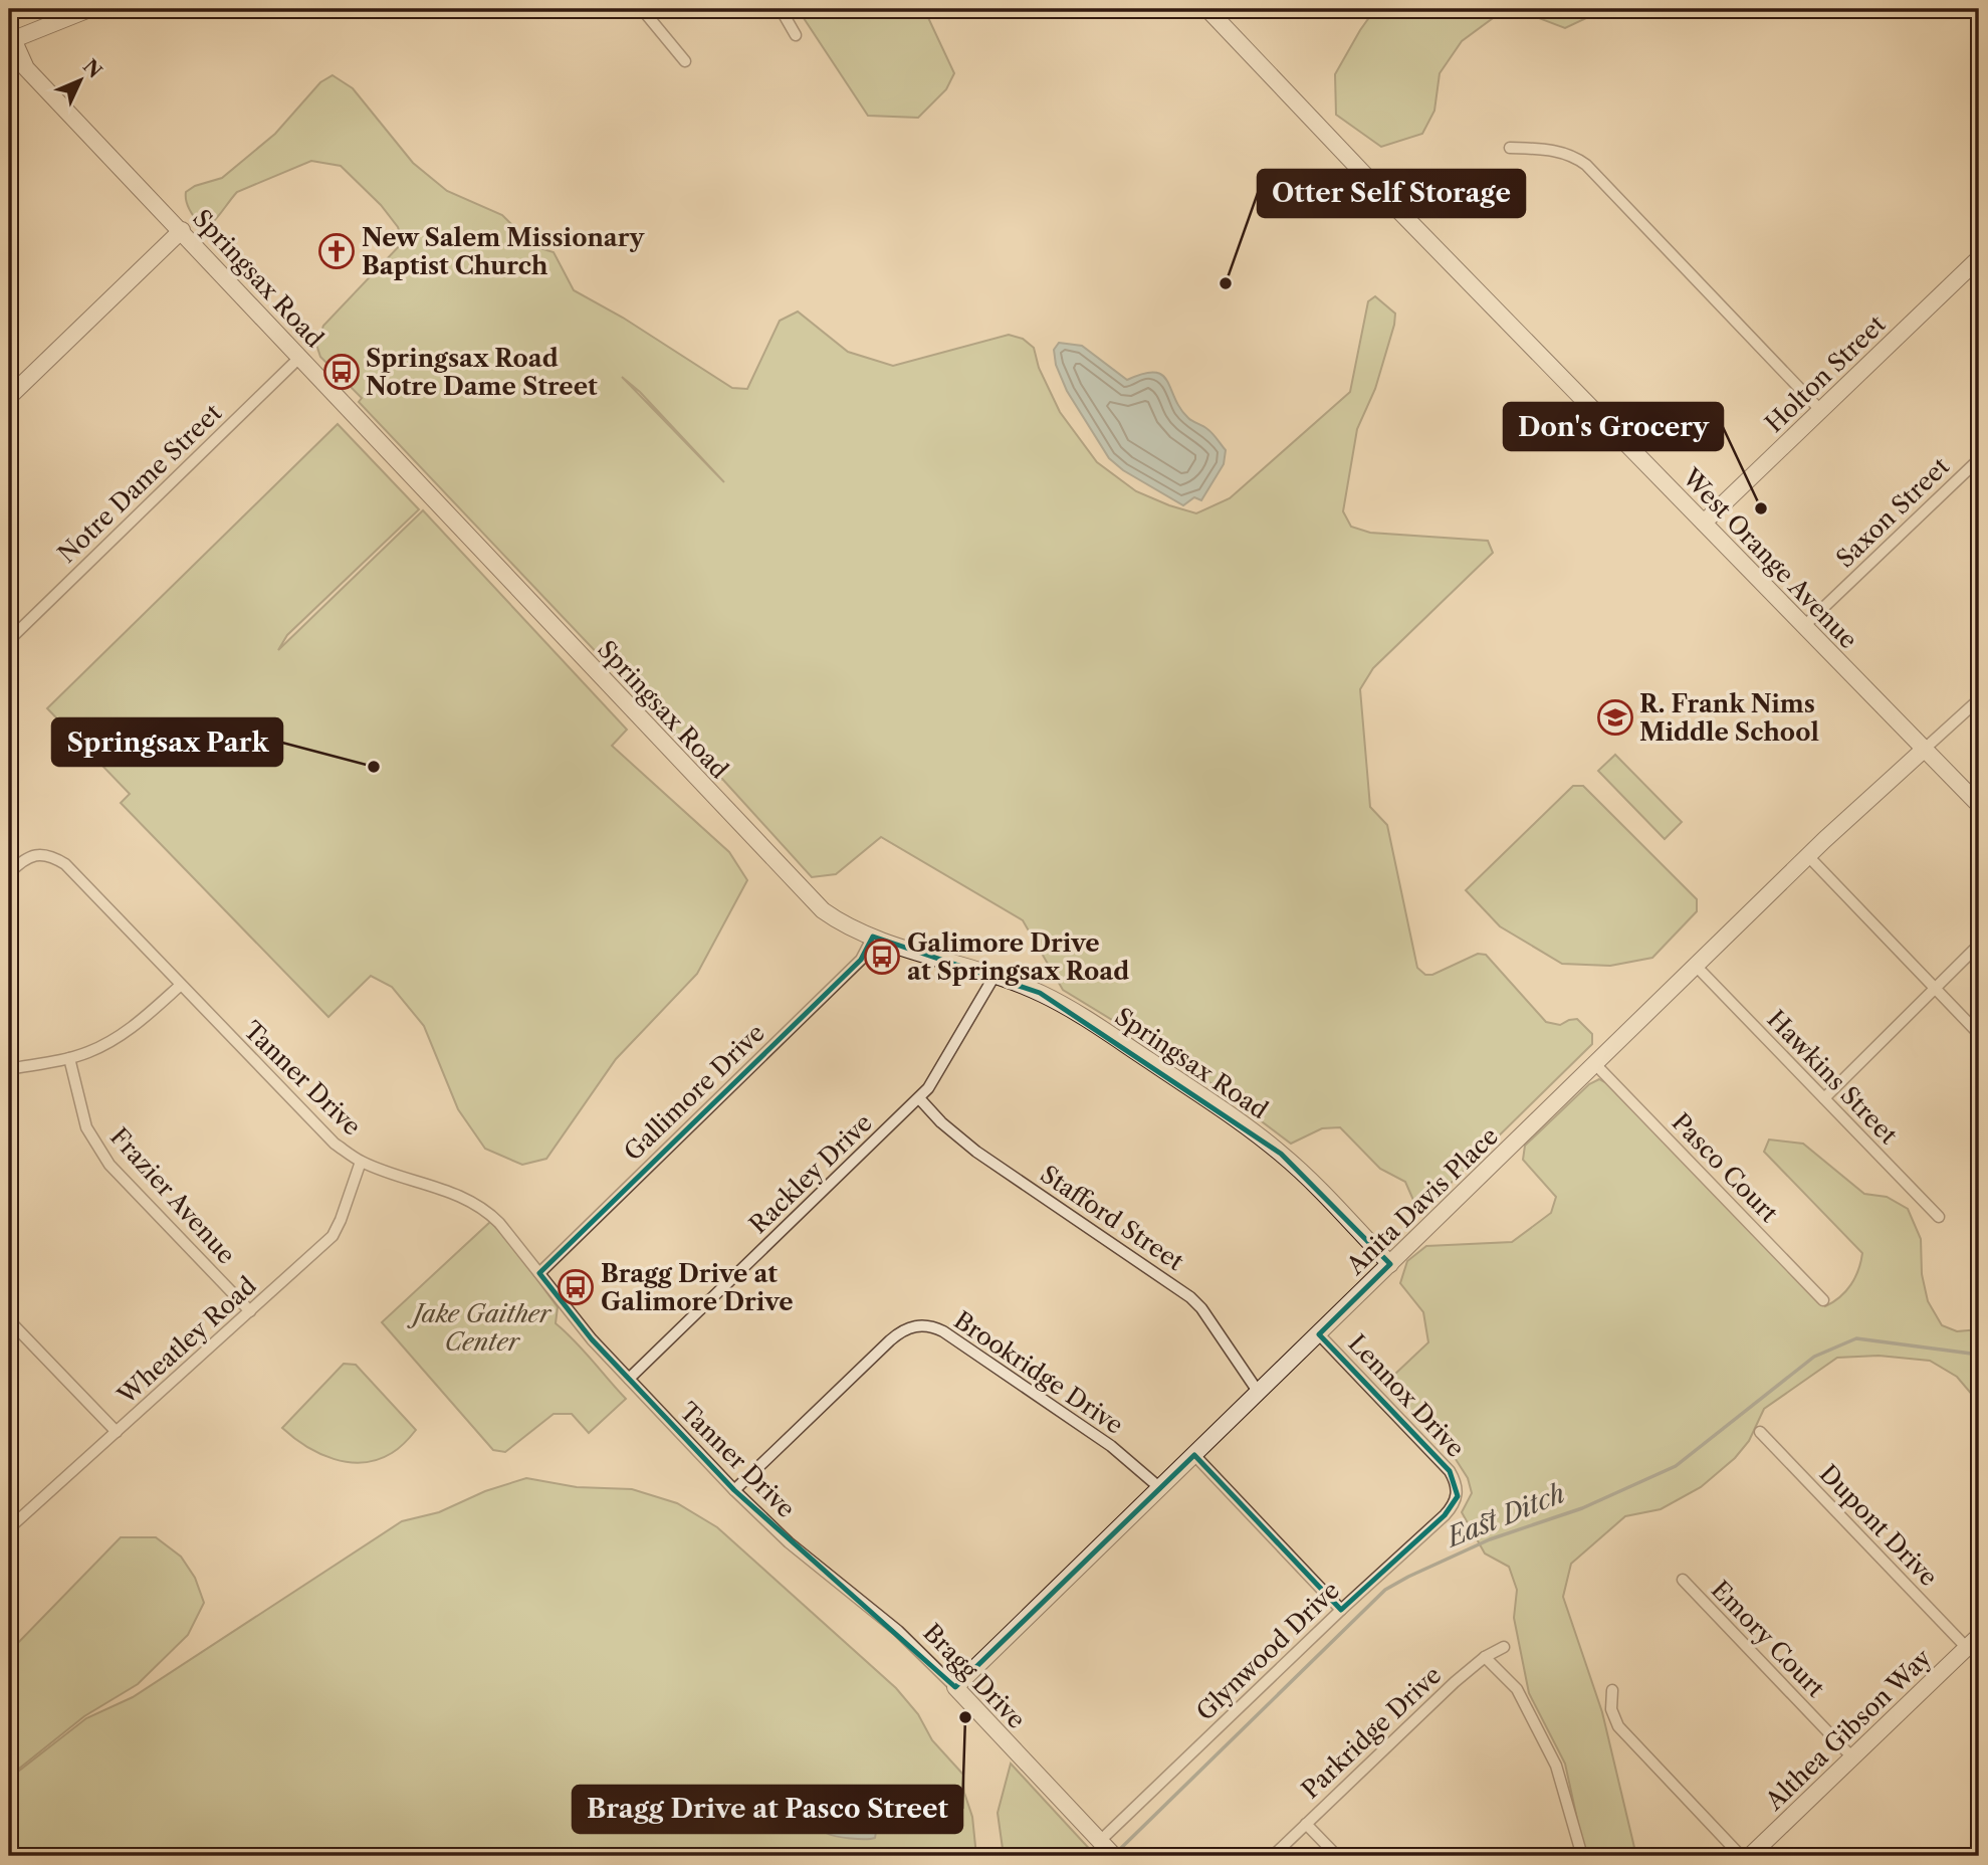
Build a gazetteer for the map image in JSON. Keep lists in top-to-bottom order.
{
  "streets": {
    "street": [
      "Springsax Road",
      "Holton Street",
      "Notre Dame Street",
      "Saxon Street",
      "West Orange Avenue",
      "Hawkins Street",
      "Tanner Drive",
      "Gallimore Drive",
      "Pasco Court",
      "Rackley Drive",
      "Frazier Avenue",
      "Anita Davis Place",
      "Stafford Street",
      "Wheatley Road",
      "Brookridge Drive",
      "Lennox Drive",
      "Dupont Drive",
      "Emory Court",
      "Glynwood Drive",
      "Bragg Drive",
      "Althea Gibson Way",
      "Parkridge Drive"
    ]
  },
  "crossings": [
    ["Springsax Road", "Notre Dame Street"],
    ["Springsax Road", "Gallimore Drive"],
    ["Springsax Road", "Rackley Drive"],
    ["Springsax Road", "Anita Davis Place"],
    ["Holton Street", "West Orange Avenue"],
    ["Saxon Street", "West Orange Avenue"],
    ["West Orange Avenue", "Anita Davis Place"],
    ["Hawkins Street", "Anita Davis Place"],
    ["Tanner Drive", "Gallimore Drive"],
    ["Tanner Drive", "Rackley Drive"],
    ["Tanner Drive", "Wheatley Road"],
    ["Tanner Drive", "Brookridge Drive"],
    ["Tanner Drive", "Bragg Drive"],
    ["Pasco Court", "Anita Davis Place"],
    ["Rackley Drive", "Stafford Street"],
    ["Frazier Avenue", "Wheatley Road"],
    ["Anita Davis Place", "Stafford Street"],
    ["Anita Davis Place", "Brookridge Drive"],
    ["Anita Davis Place", "Lennox Drive"],
    ["Anita Davis Place", "Bragg Drive"],
    ["Lennox Drive", "Glynwood Drive"],
    ["Dupont Drive", "Althea Gibson Way"],
    ["Emory Court", "Althea Gibson Way"],
    ["Glynwood Drive", "Bragg Drive"]
  ],
  "water": ["East Ditch"],
  "parks": ["Jake Gaither Center"],
  "places": {
    "church": ["New Salem Missionary Baptist Church"],
    "other": [
      "Otter Self Storage",
      "Don's Grocery",
      "Springsax Park",
      "Bragg Drive at Pasco Street"
    ],
    "bus stop": ["Springsax Road Notre Dame Street", "Galimore Drive at Springsax Road", "Bragg Drive at Galimore Drive"],
    "school or university": ["R. Frank Nims Middle School"]
  },
  "north": "top right"
}
